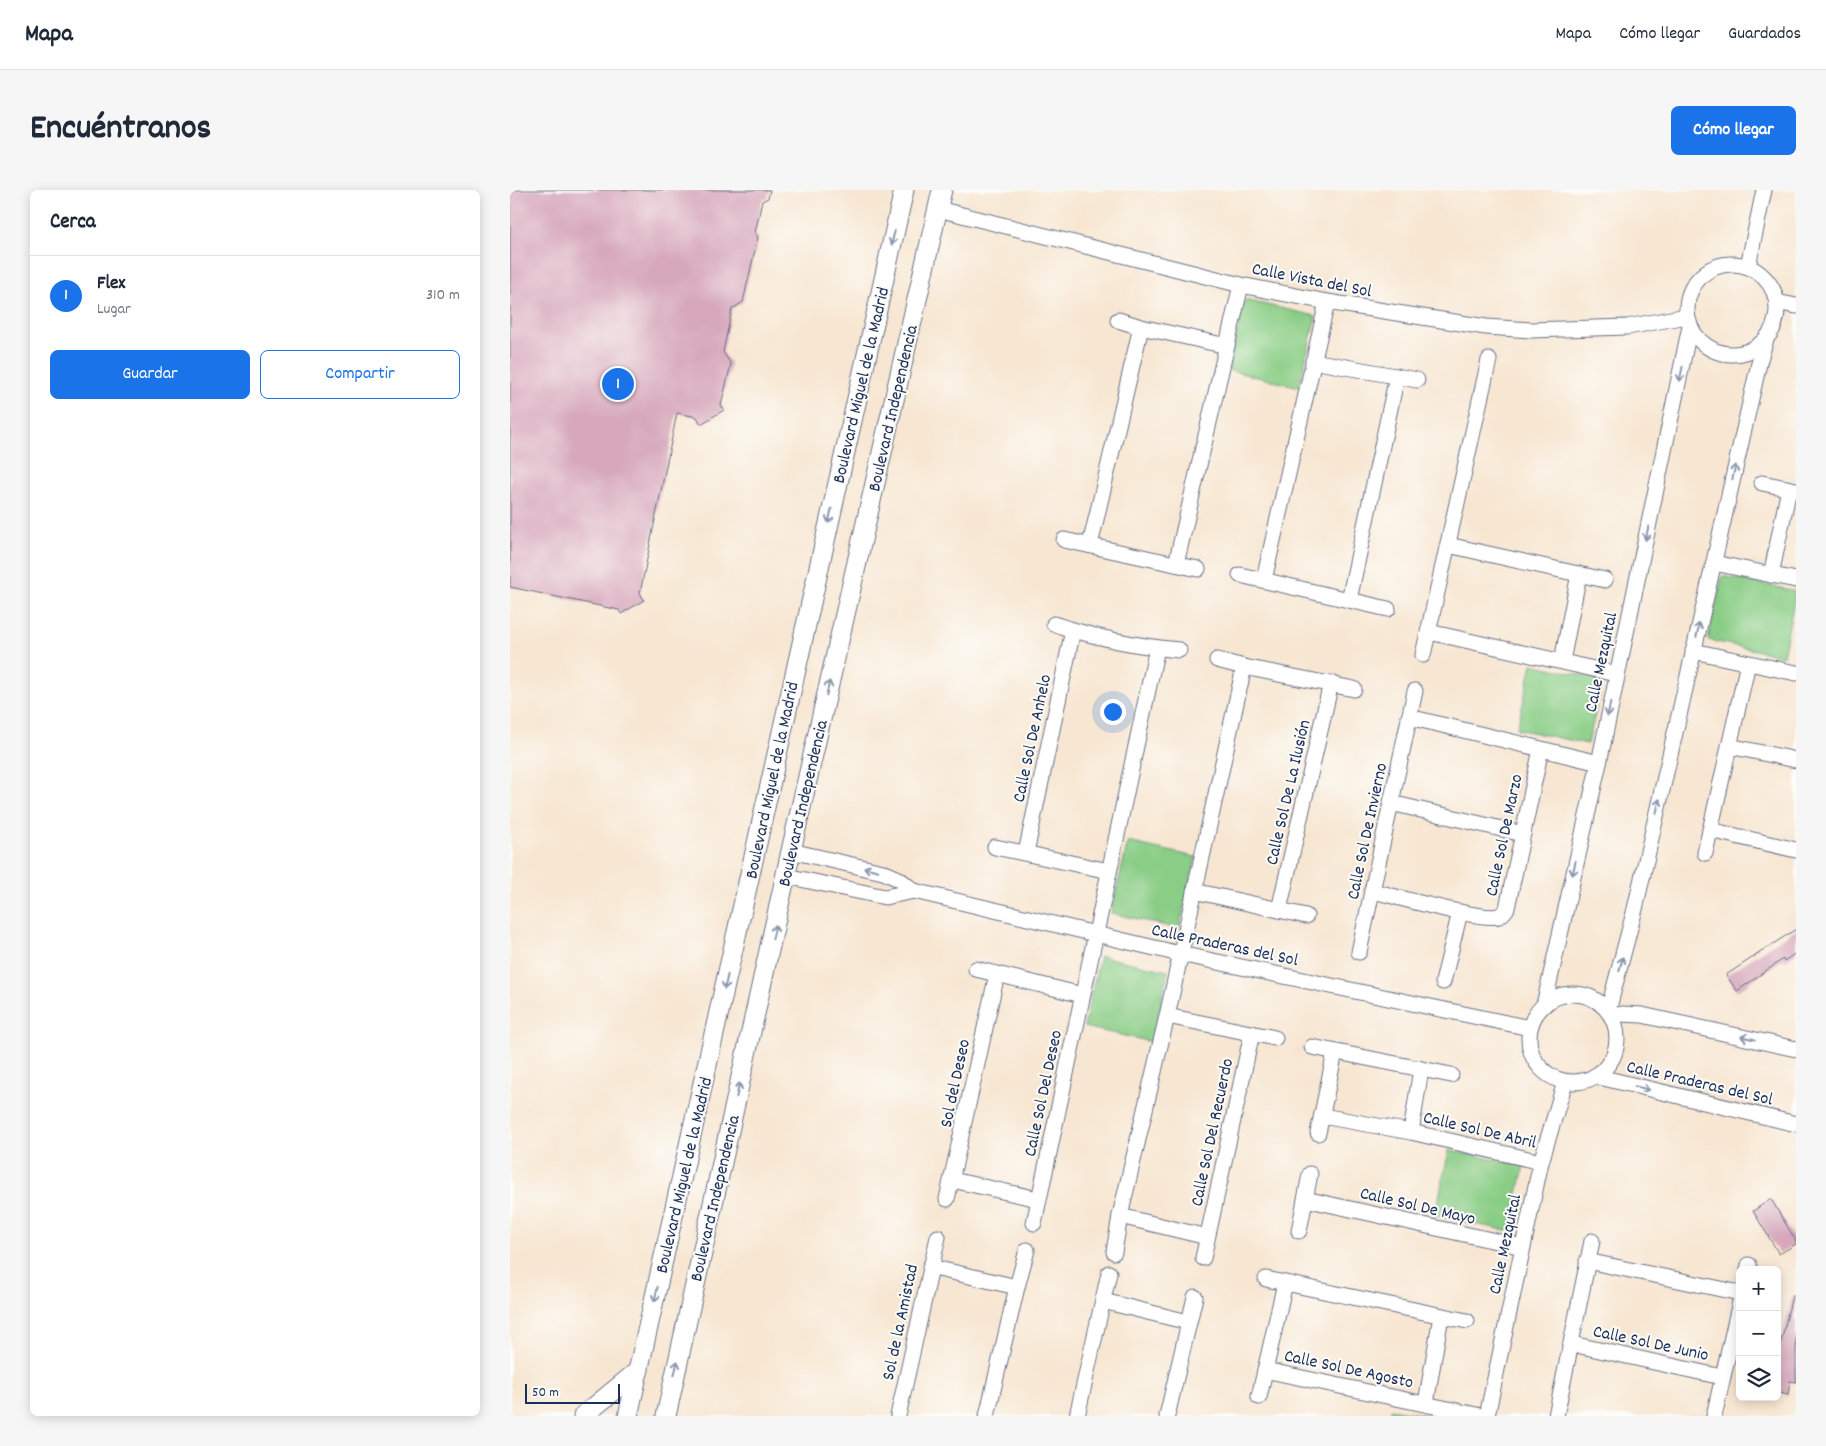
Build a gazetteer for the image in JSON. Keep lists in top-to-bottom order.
{
  "streets": {
    "main road": ["Boulevard Miguel de la Madrid", "Boulevard Independencia"],
    "street": [
      "Calle Vista del Sol",
      "Calle Mezquital",
      "Calle Sol De Anhelo",
      "Calle Sol De La Ilusión",
      "Calle Sol De Invierno",
      "Calle Sol De Marzo",
      "Calle Praderas del Sol",
      "Sol del Deseo",
      "Calle Sol Del Deseo",
      "Calle Sol De Abril",
      "Calle Sol Del Recuerdo",
      "Calle Sol De Mayo",
      "Sol de la Amistad",
      "Calle Sol De Junio",
      "Calle Sol De Agosto"
    ]
  },
  "crossings": [
    ["Calle Vista del Sol", "Boulevard Independencia"],
    ["Calle Vista del Sol", "Calle Mezquital"],
    ["Calle Mezquital", "Calle Praderas del Sol"],
    ["Calle Mezquital", "Calle Sol De Abril"],
    ["Calle Mezquital", "Calle Sol De Mayo"],
    ["Calle Sol De Invierno", "Calle Sol De Marzo"],
    ["Calle Praderas del Sol", "Calle Sol Del Deseo"]
  ],
  "one_way": ["Boulevard Miguel de la Madrid", "Boulevard Independencia"],
  "scale_bar": "50 m",
  "page": {
    "header": "Mapa",
    "nav": ["Mapa", "Cómo llegar", "Guardados"],
    "title": "Encuéntranos",
    "buttons": [
      "Cómo llegar",
      ["Guardar", "Compartir"]
    ],
    "heading": "Cerca",
    "list": [
      {
        "mark": "1",
        "name": "Flex",
        "note": "Lugar",
        "value": "310 m"
      }
    ],
    "pins": "1",
    "map_buttons": ["+", "−"],
    "scale": "50 m"
  }
}
